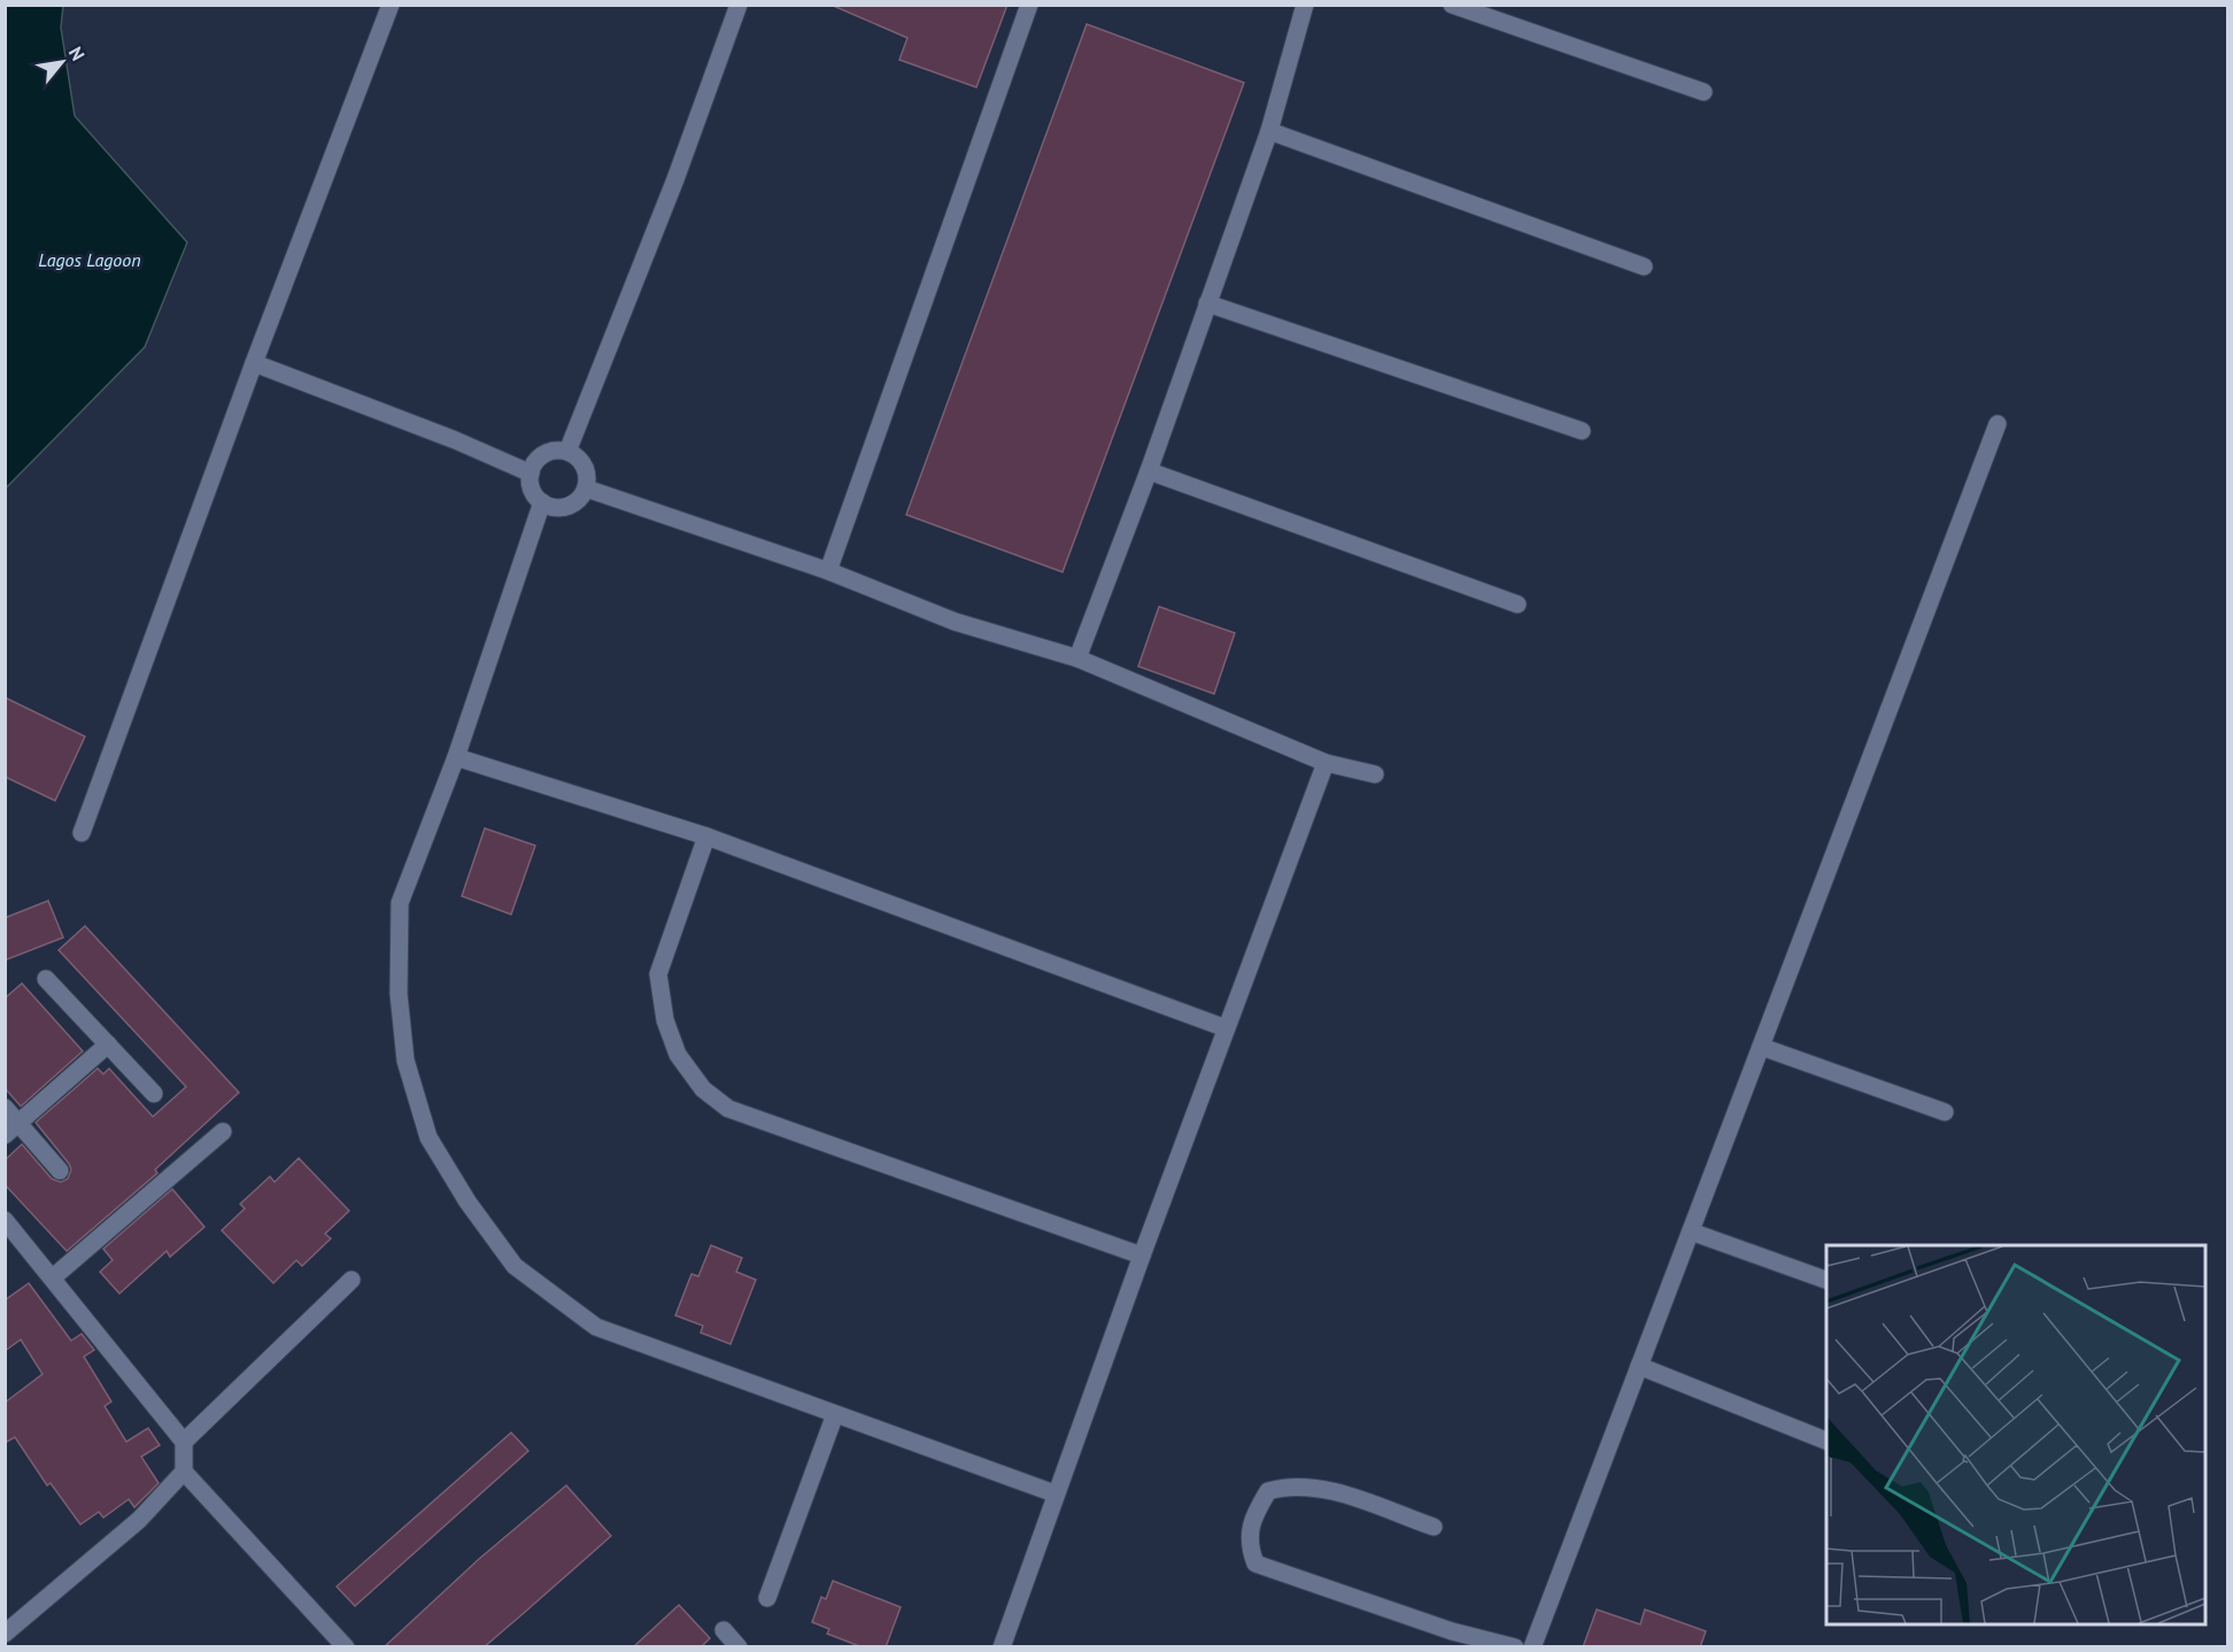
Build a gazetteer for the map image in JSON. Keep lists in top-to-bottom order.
{
  "water": ["Lagos Lagoon"],
  "north": "top right"
}
